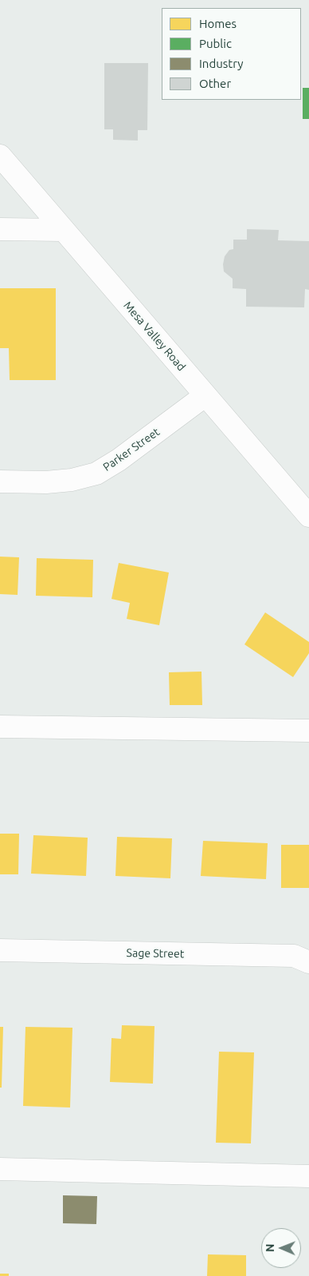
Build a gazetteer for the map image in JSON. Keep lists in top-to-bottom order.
{
  "streets": {
    "street": ["Mesa Valley Road", "Parker Street", "Sage Street"]
  },
  "crossings": [
    ["Mesa Valley Road", "Parker Street"]
  ],
  "legend": [
    "Homes",
    "Public",
    "Industry",
    "Other"
  ],
  "north": "left"
}
